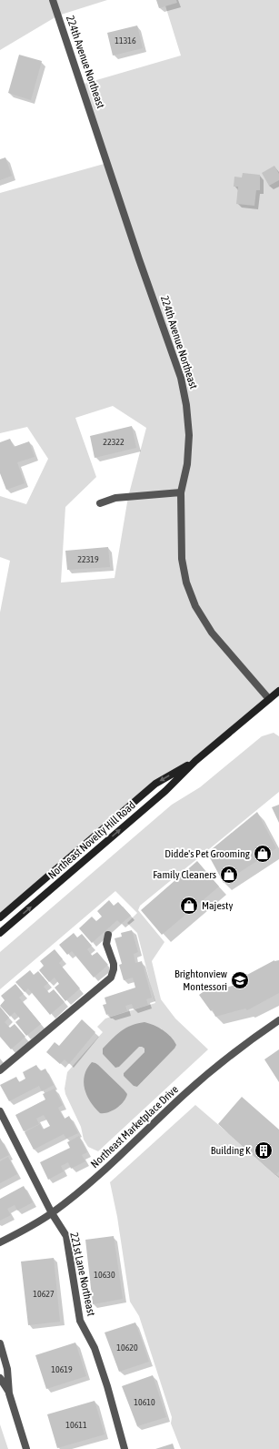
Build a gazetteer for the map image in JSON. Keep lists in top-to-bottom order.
{
  "streets": {
    "main road": ["Northeast Novelty Hill Road"],
    "street": ["224th Avenue Northeast", "Northeast Marketplace Drive", "221st Lane Northeast"]
  },
  "crossings": [
    ["224th Avenue Northeast", "Northeast Novelty Hill Road"],
    ["Northeast Marketplace Drive", "221st Lane Northeast"]
  ],
  "places": {
    "shop": ["Didde's Pet Grooming", "Family Cleaners", "Majesty"],
    "school or university": ["Brightonview Montessori"],
    "building": ["Building K"]
  },
  "house_numbers": [
    "11316",
    "22322",
    "22319",
    "10630",
    "10627",
    "10620",
    "10619",
    "10610",
    "10611"
  ]
}
